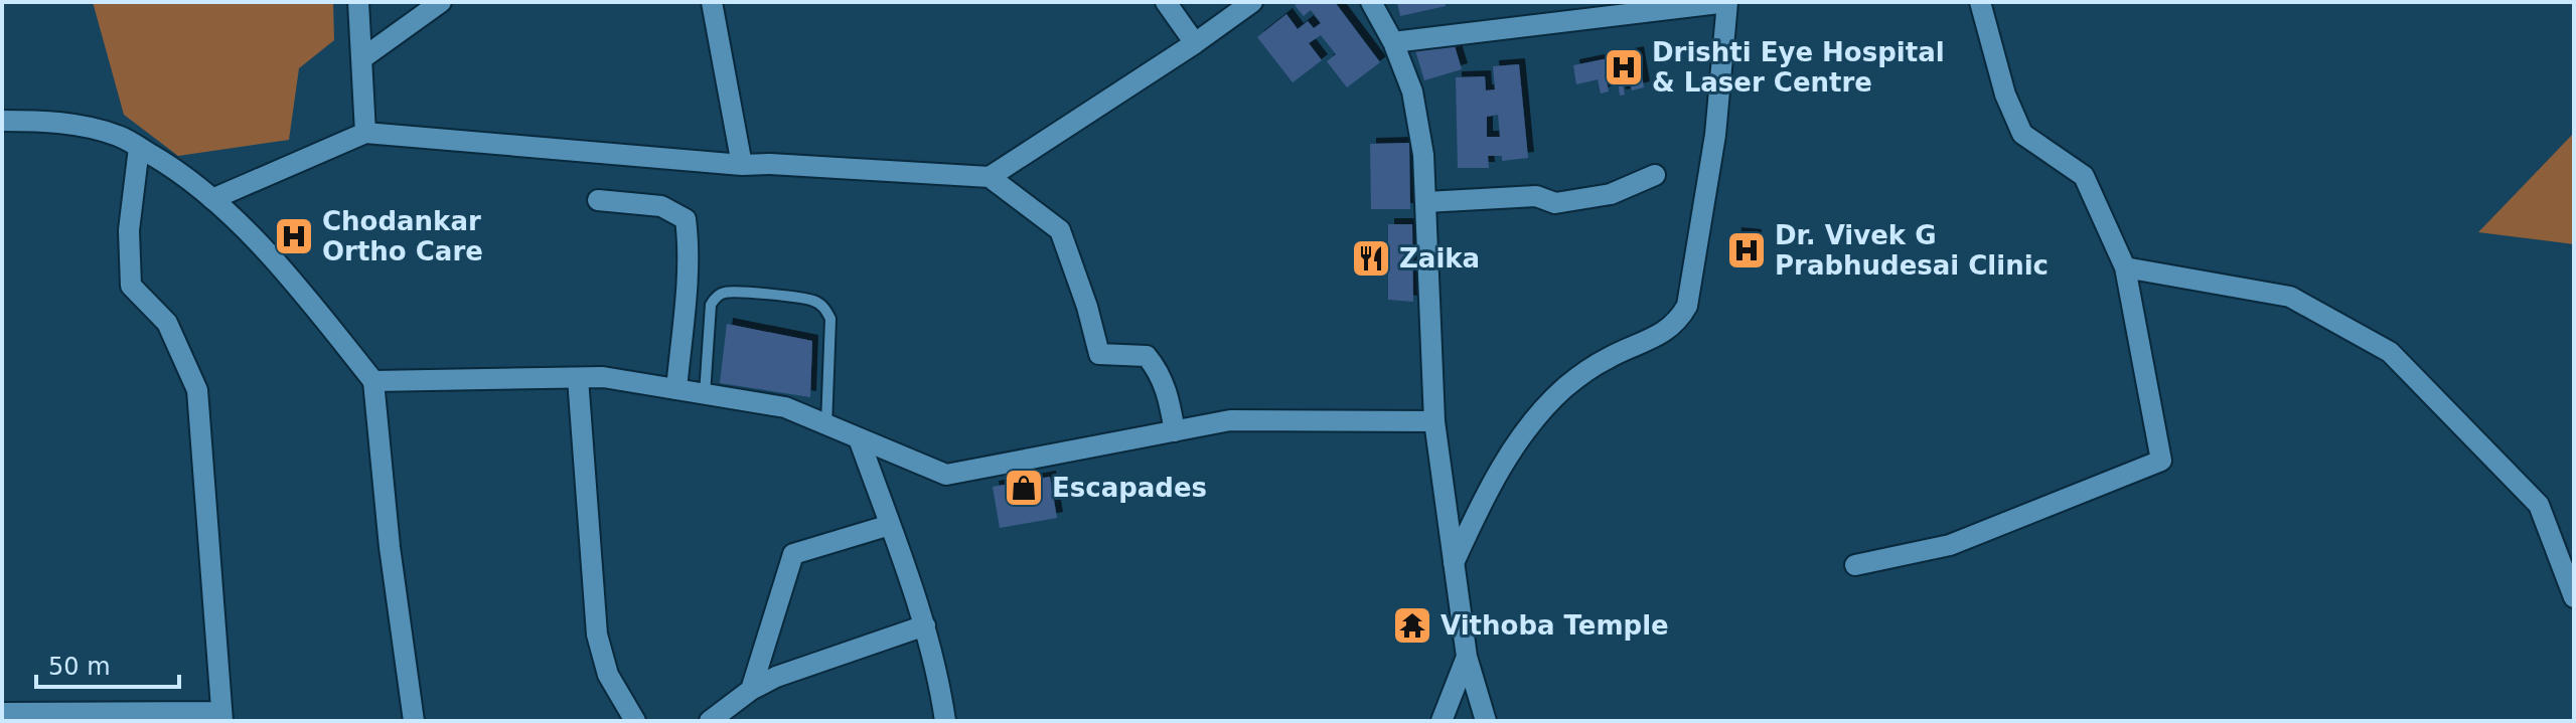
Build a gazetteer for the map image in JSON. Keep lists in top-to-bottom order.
{
  "places": {
    "hospital": ["Drishti Eye Hospital & Laser Centre", "Chodankar Ortho Care", "Dr. Vivek G Prabhudesai Clinic"],
    "restaurant": ["Zaika"],
    "shop": ["Escapades"],
    "temple": ["Vithoba Temple"]
  },
  "scale_bar": "50 m"
}
